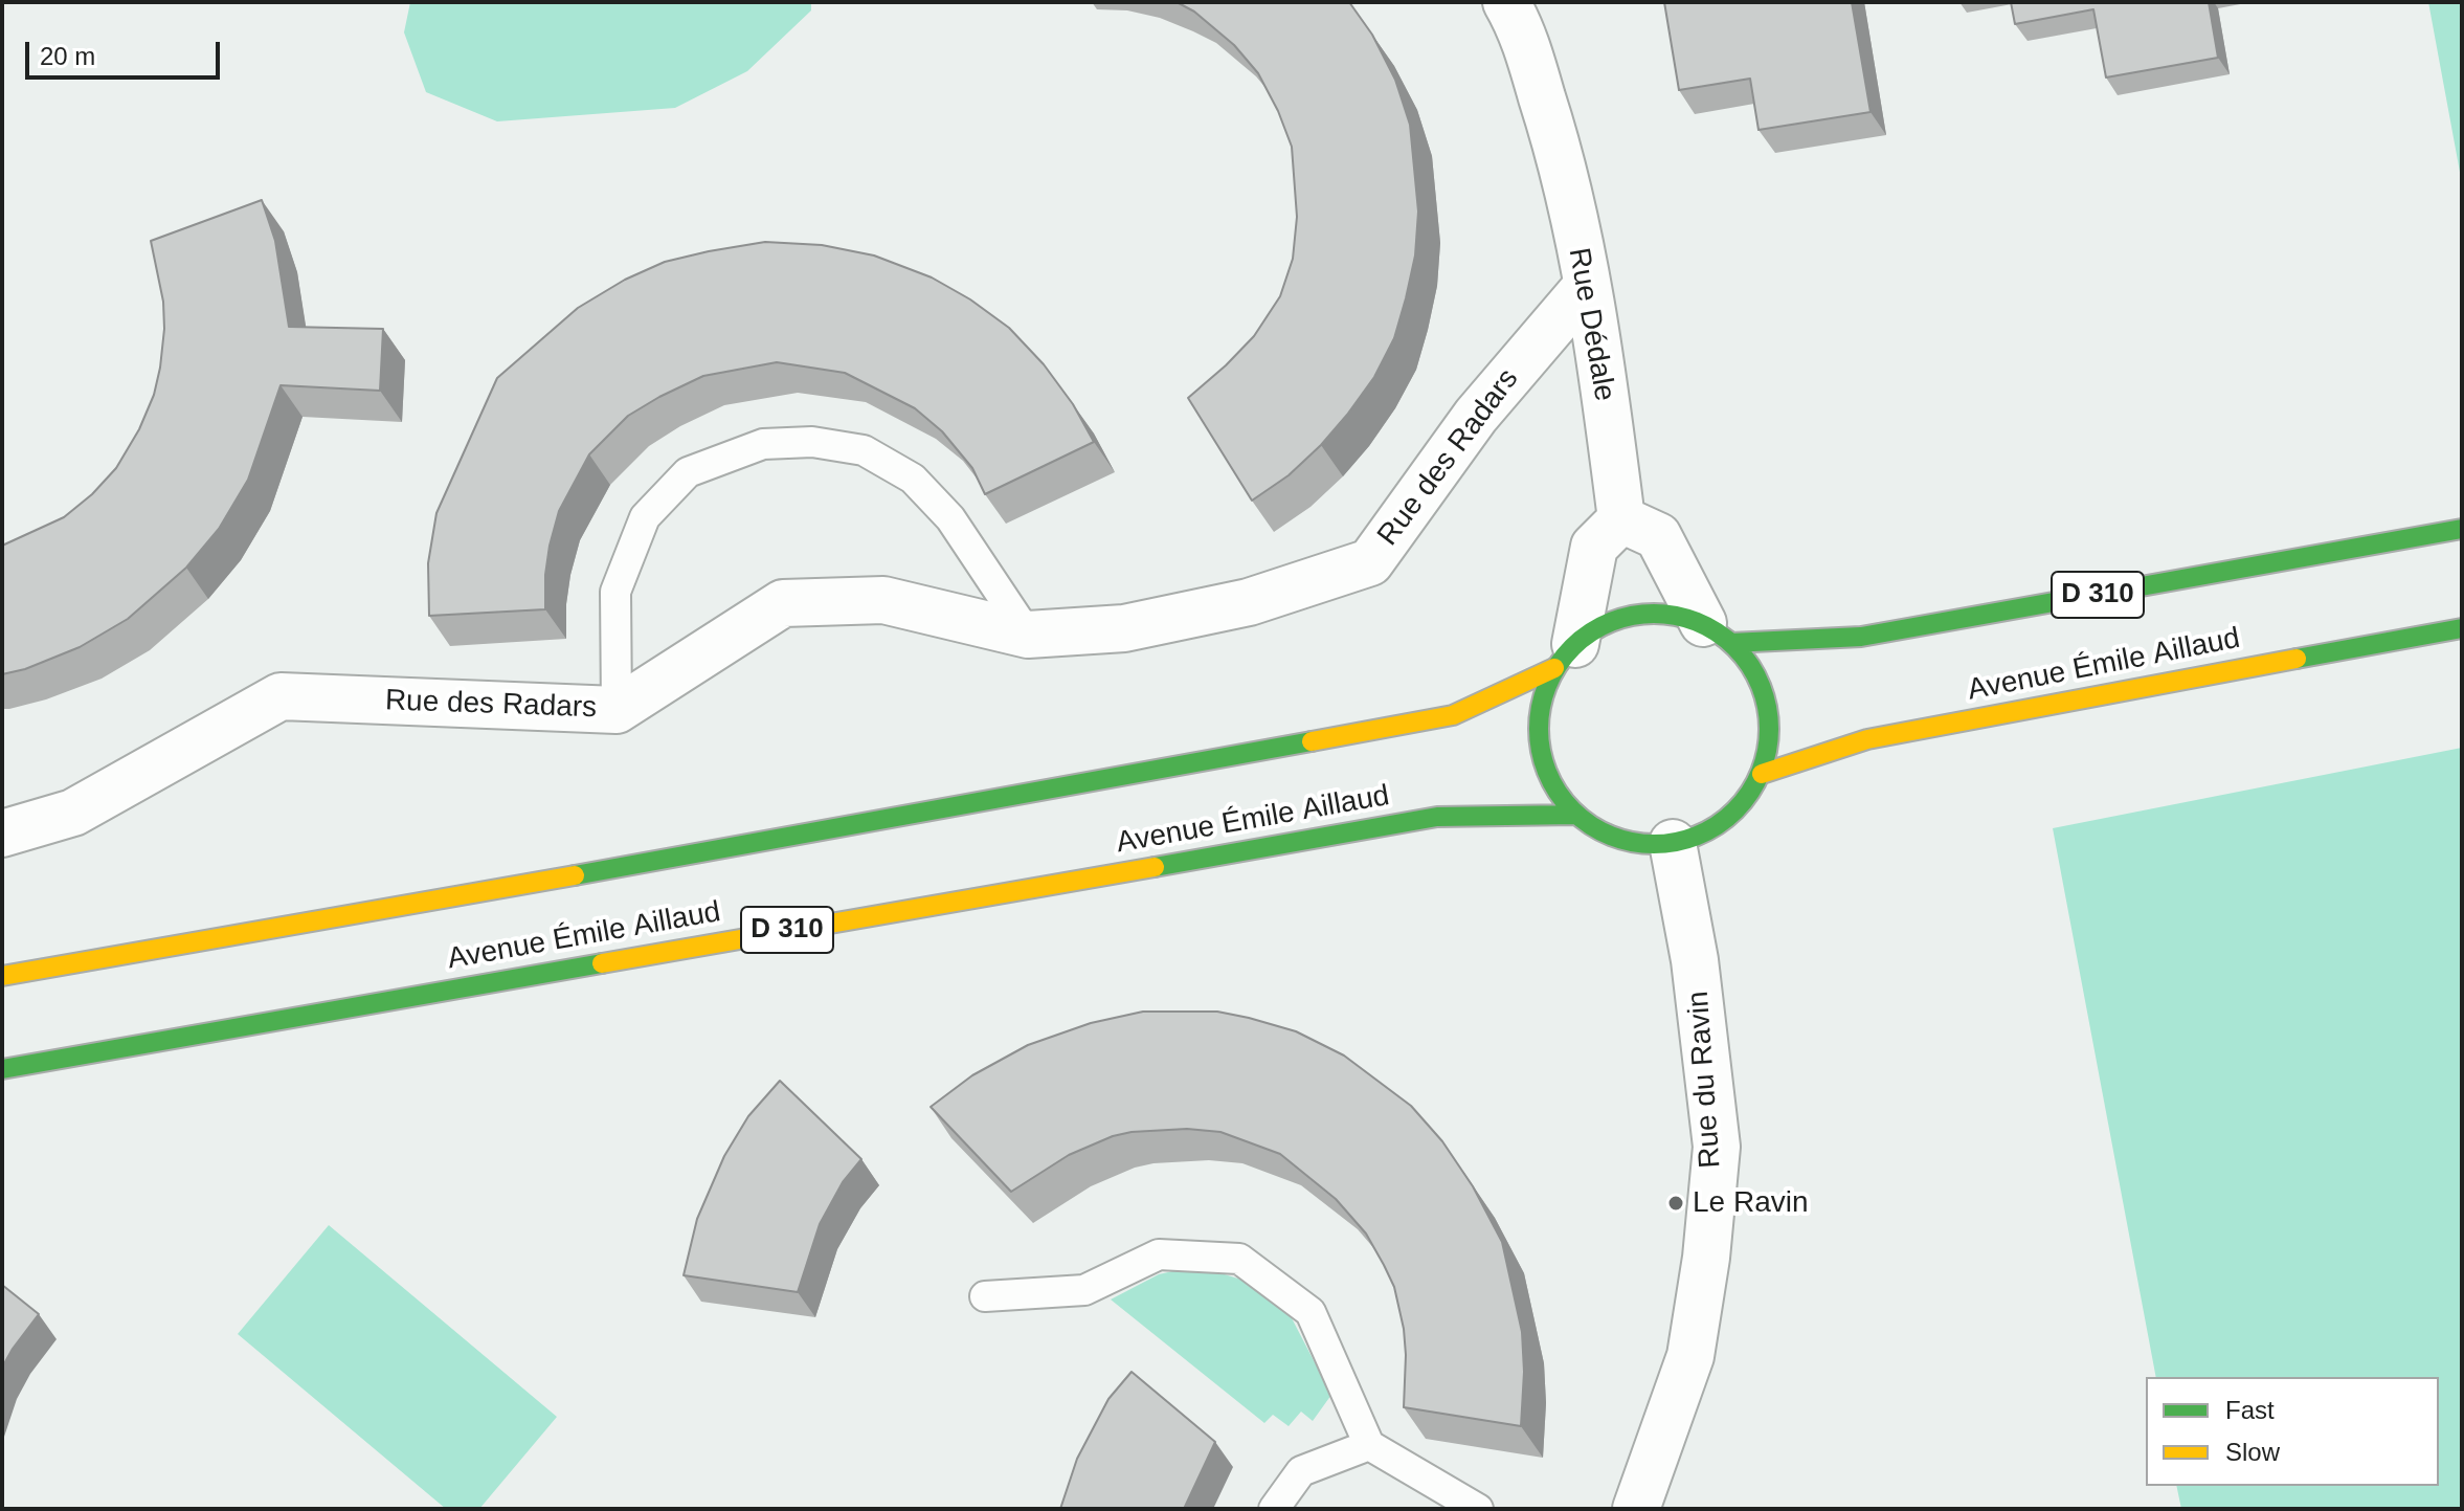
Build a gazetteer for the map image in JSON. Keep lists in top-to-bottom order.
{
  "streets": {
    "main road": ["D 310", "Avenue Émile Aillaud"],
    "street": ["Rue Dédale", "Rue des Radars", "Rue du Ravin"]
  },
  "crossings": [
    ["Rue Dédale", "Rue des Radars"],
    ["D 310", "Avenue Émile Aillaud"],
    ["D 310", "Rue du Ravin"],
    ["Avenue Émile Aillaud", "Rue du Ravin"]
  ],
  "places": ["Le Ravin"],
  "legend": ["Fast", "Slow"],
  "scale_bar": "20 m"
}
